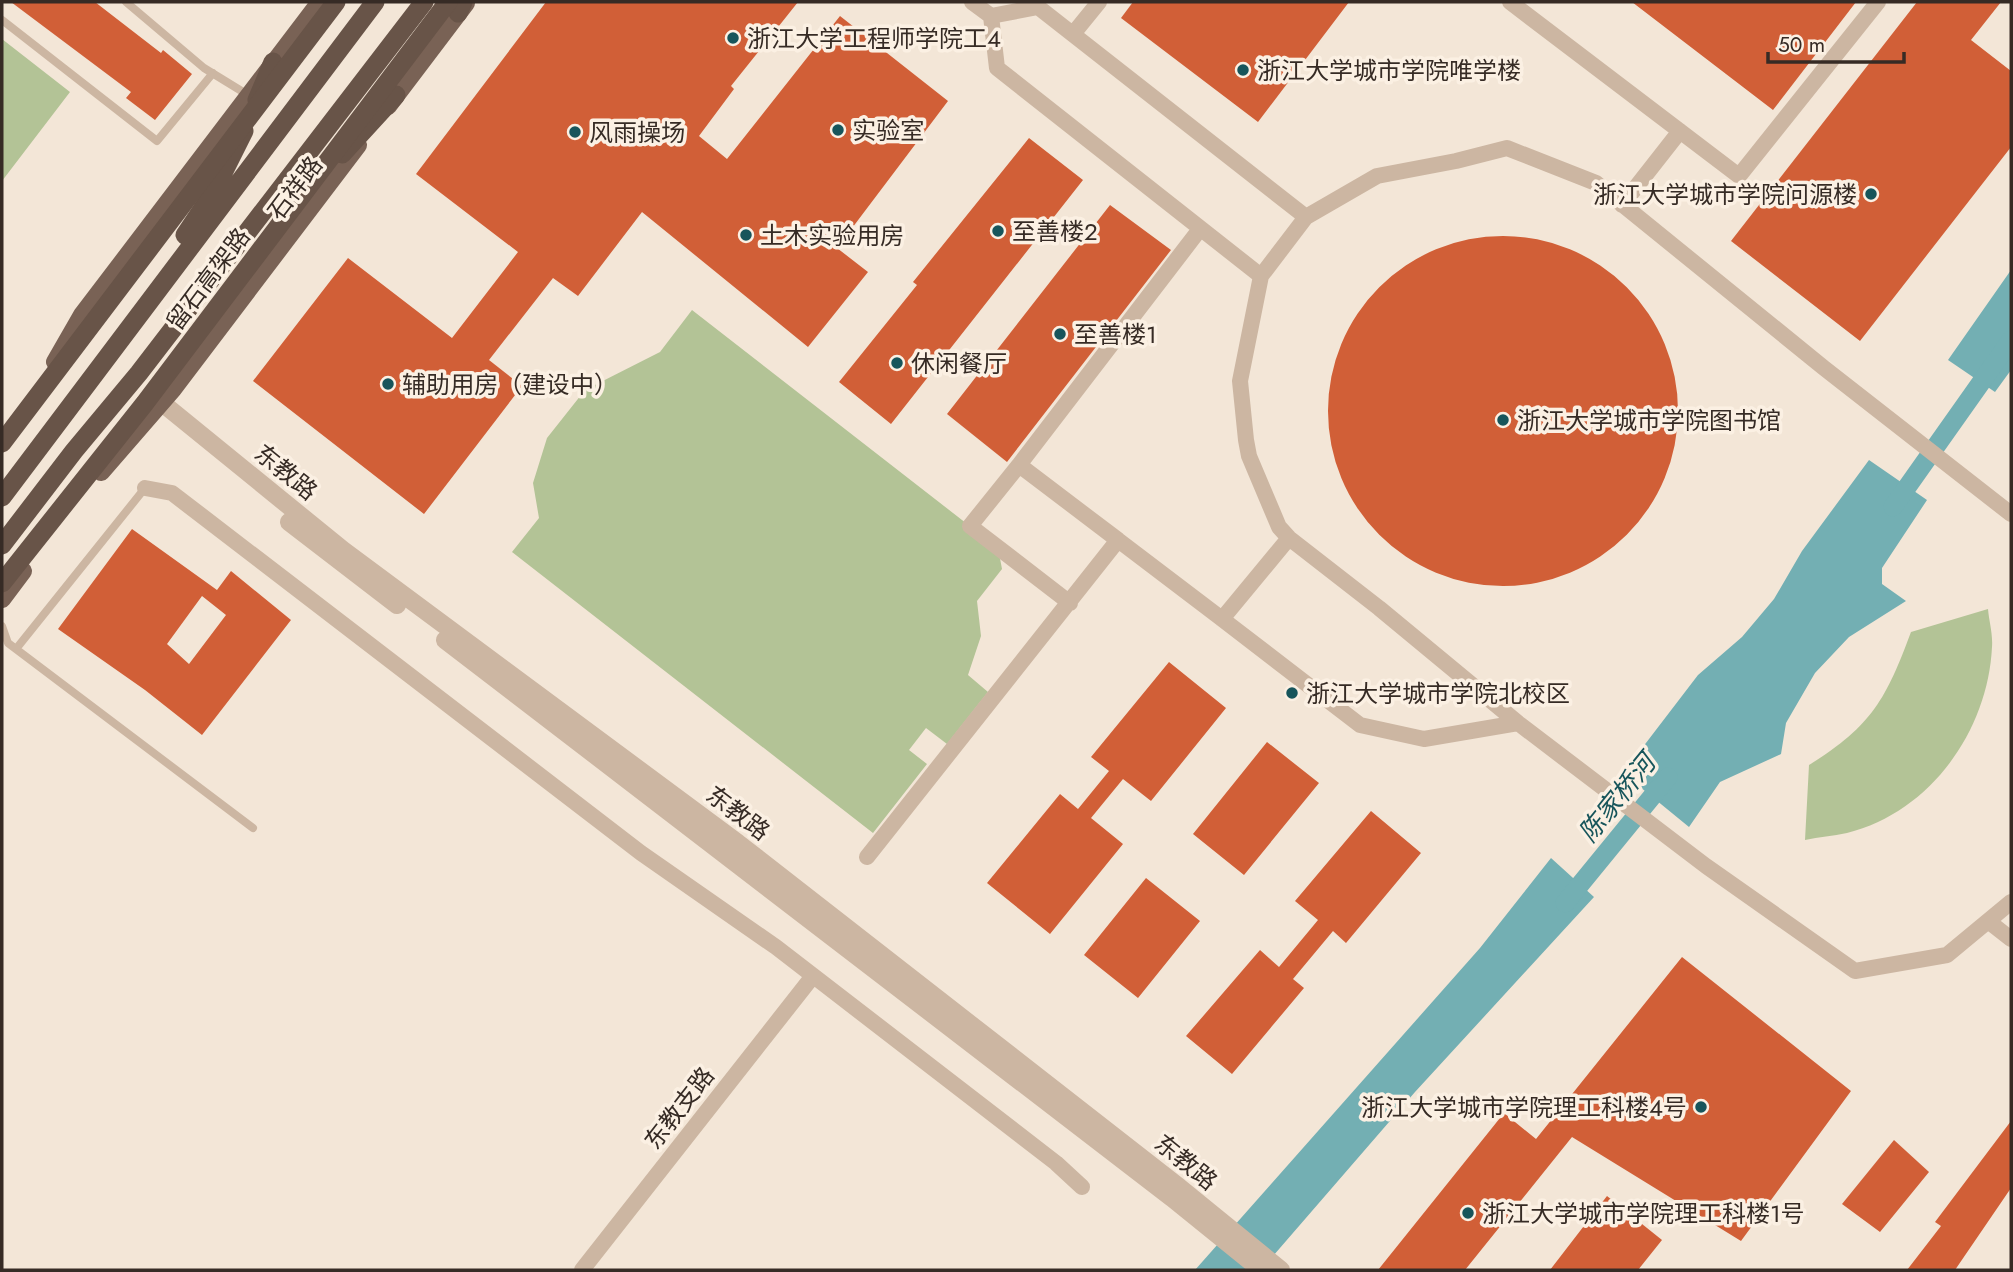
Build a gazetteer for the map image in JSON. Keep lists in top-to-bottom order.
{
  "streets": {
    "highway": ["留石高架路"],
    "main road": ["石祥路"],
    "street": ["东教路", "东教支路"]
  },
  "crossings": [
    ["石祥路", "留石高架路"],
    ["石祥路", "东教路"]
  ],
  "water": ["陈家桥河"],
  "places": [
    "浙江大学工程师学院工4",
    "浙江大学城市学院唯学楼",
    "实验室",
    "风雨操场",
    "浙江大学城市学院问源楼",
    "至善楼2",
    "土木实验用房",
    "至善楼1",
    "休闲餐厅",
    "辅助用房（建设中）",
    "浙江大学城市学院图书馆",
    "浙江大学城市学院北校区",
    "浙江大学城市学院理工科楼4号",
    "浙江大学城市学院理工科楼1号"
  ],
  "scale_bar": "50 m"
}
